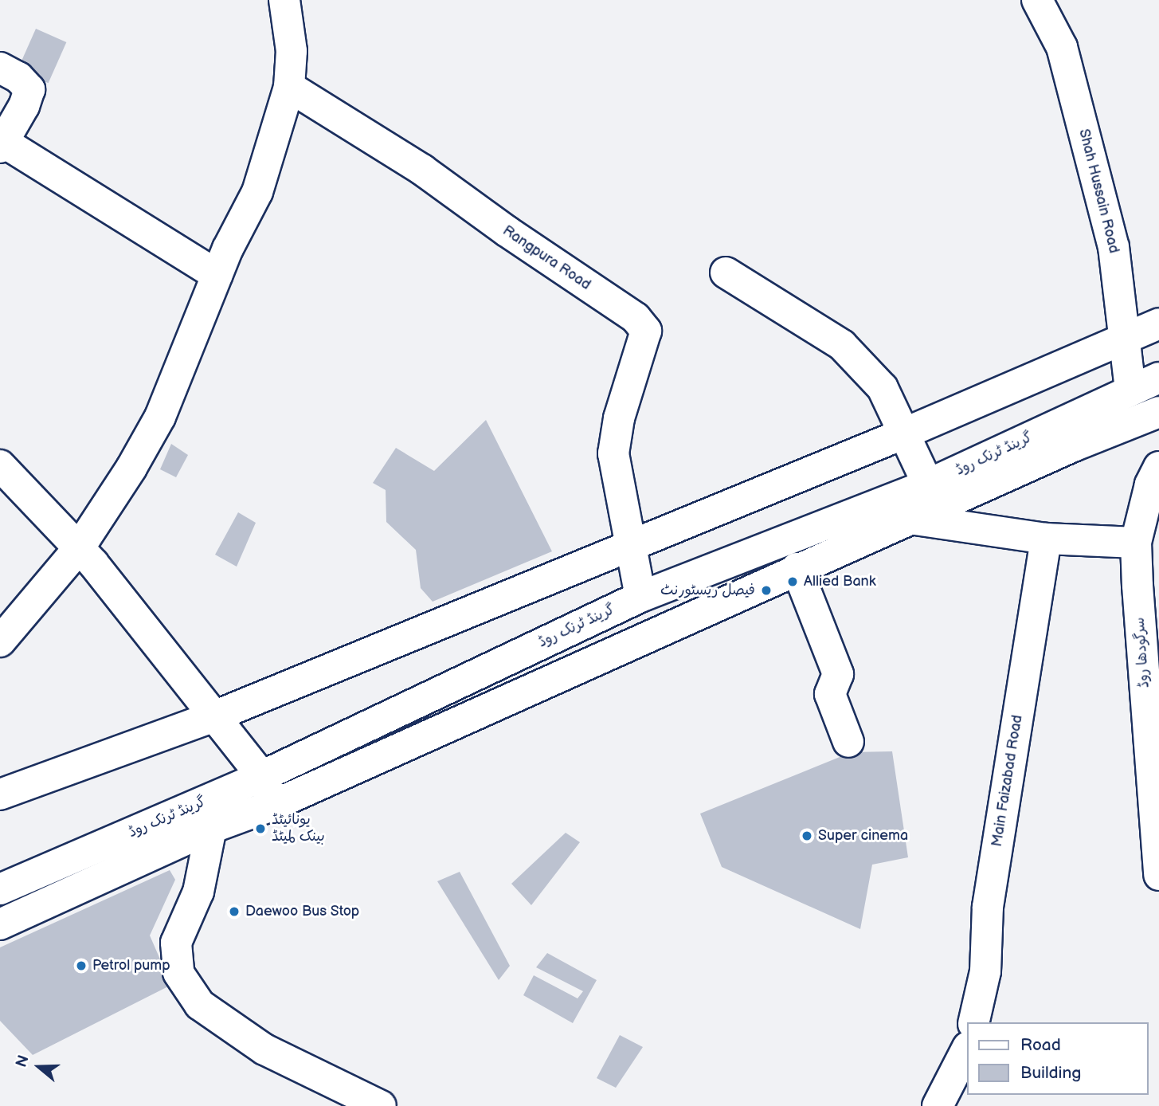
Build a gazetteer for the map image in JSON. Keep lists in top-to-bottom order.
{
  "streets": {
    "street": [
      "Shah Hussain Road",
      "Rangpura Road",
      "گرینڈ ٹرنک روڈ",
      "سرگودھا روڈ",
      "Main Faizabad Road"
    ]
  },
  "crossings": [
    ["Shah Hussain Road", "گرینڈ ٹرنک روڈ"],
    ["Rangpura Road", "گرینڈ ٹرنک روڈ"]
  ],
  "places": [
    "Allied Bank",
    "فیصل ریسٹورنٹ",
    "یونائیٹڈ بینک لمیٹڈ",
    "Super cinema",
    "Daewoo Bus Stop",
    "Petrol pump"
  ],
  "legend": ["Road", "Building"],
  "north": "left"
}
